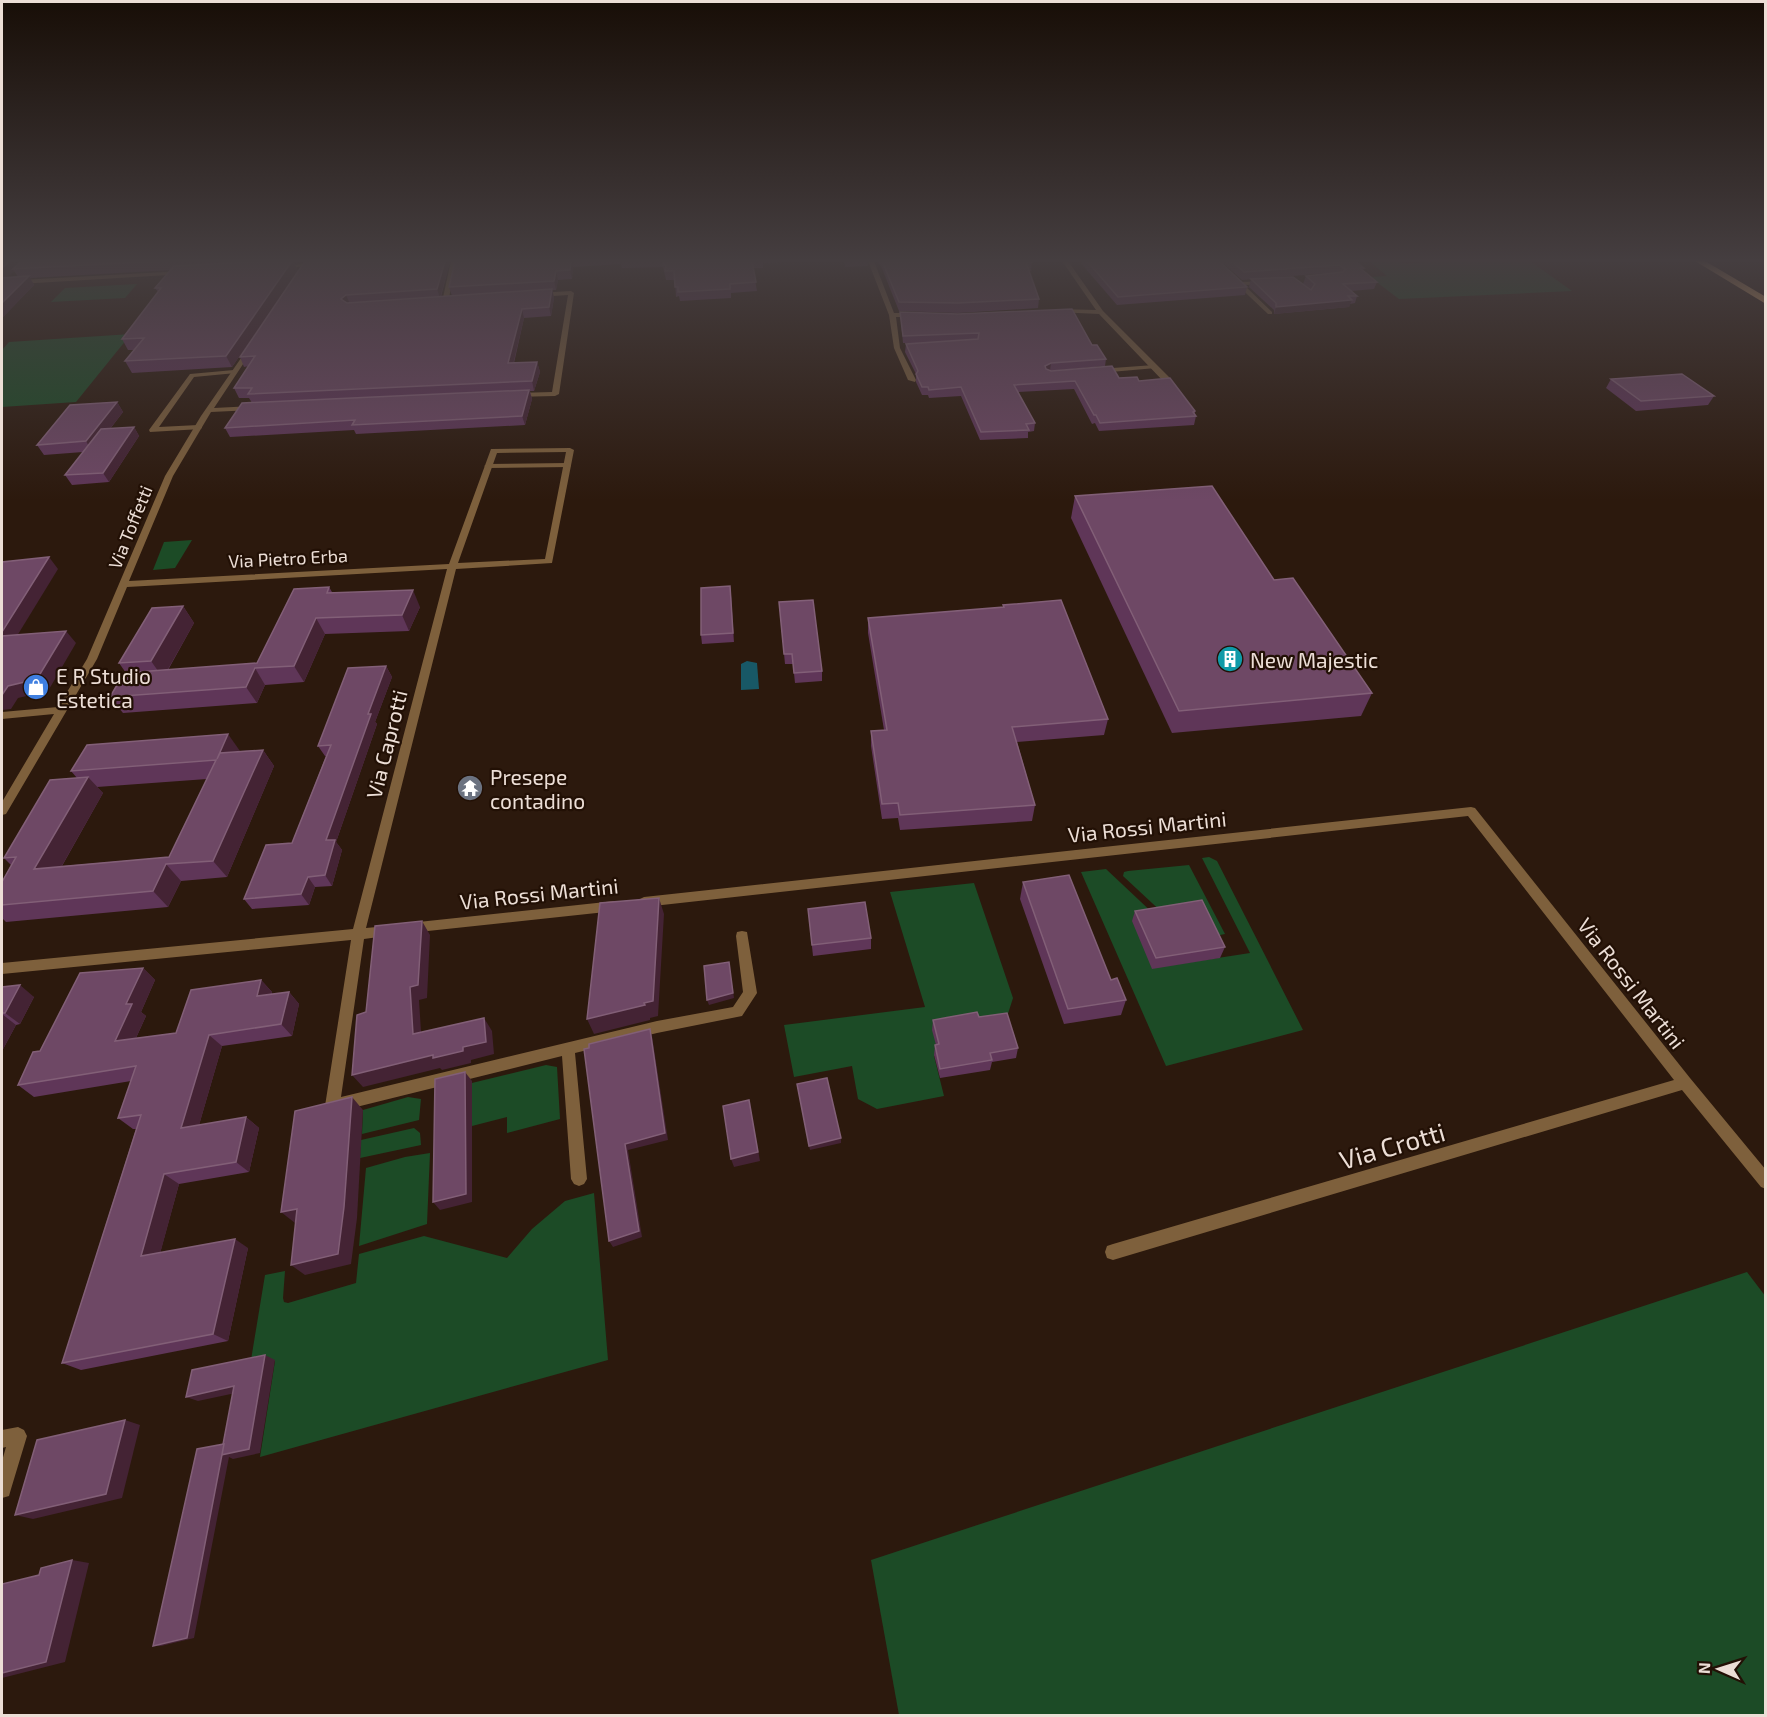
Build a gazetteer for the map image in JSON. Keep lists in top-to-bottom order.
{
  "streets": {
    "street": [
      "Via Toffetti",
      "Via Pietro Erba",
      "Via Caprotti",
      "Via Rossi Martini",
      "Via Crotti"
    ]
  },
  "crossings": [
    ["Via Toffetti", "Via Pietro Erba"],
    ["Via Pietro Erba", "Via Caprotti"],
    ["Via Caprotti", "Via Rossi Martini"],
    ["Via Rossi Martini", "Via Crotti"]
  ],
  "places": {
    "building": ["New Majestic"],
    "shop": ["E R Studio Estetica"],
    "temple": ["Presepe contadino"]
  },
  "north": "left"
}
